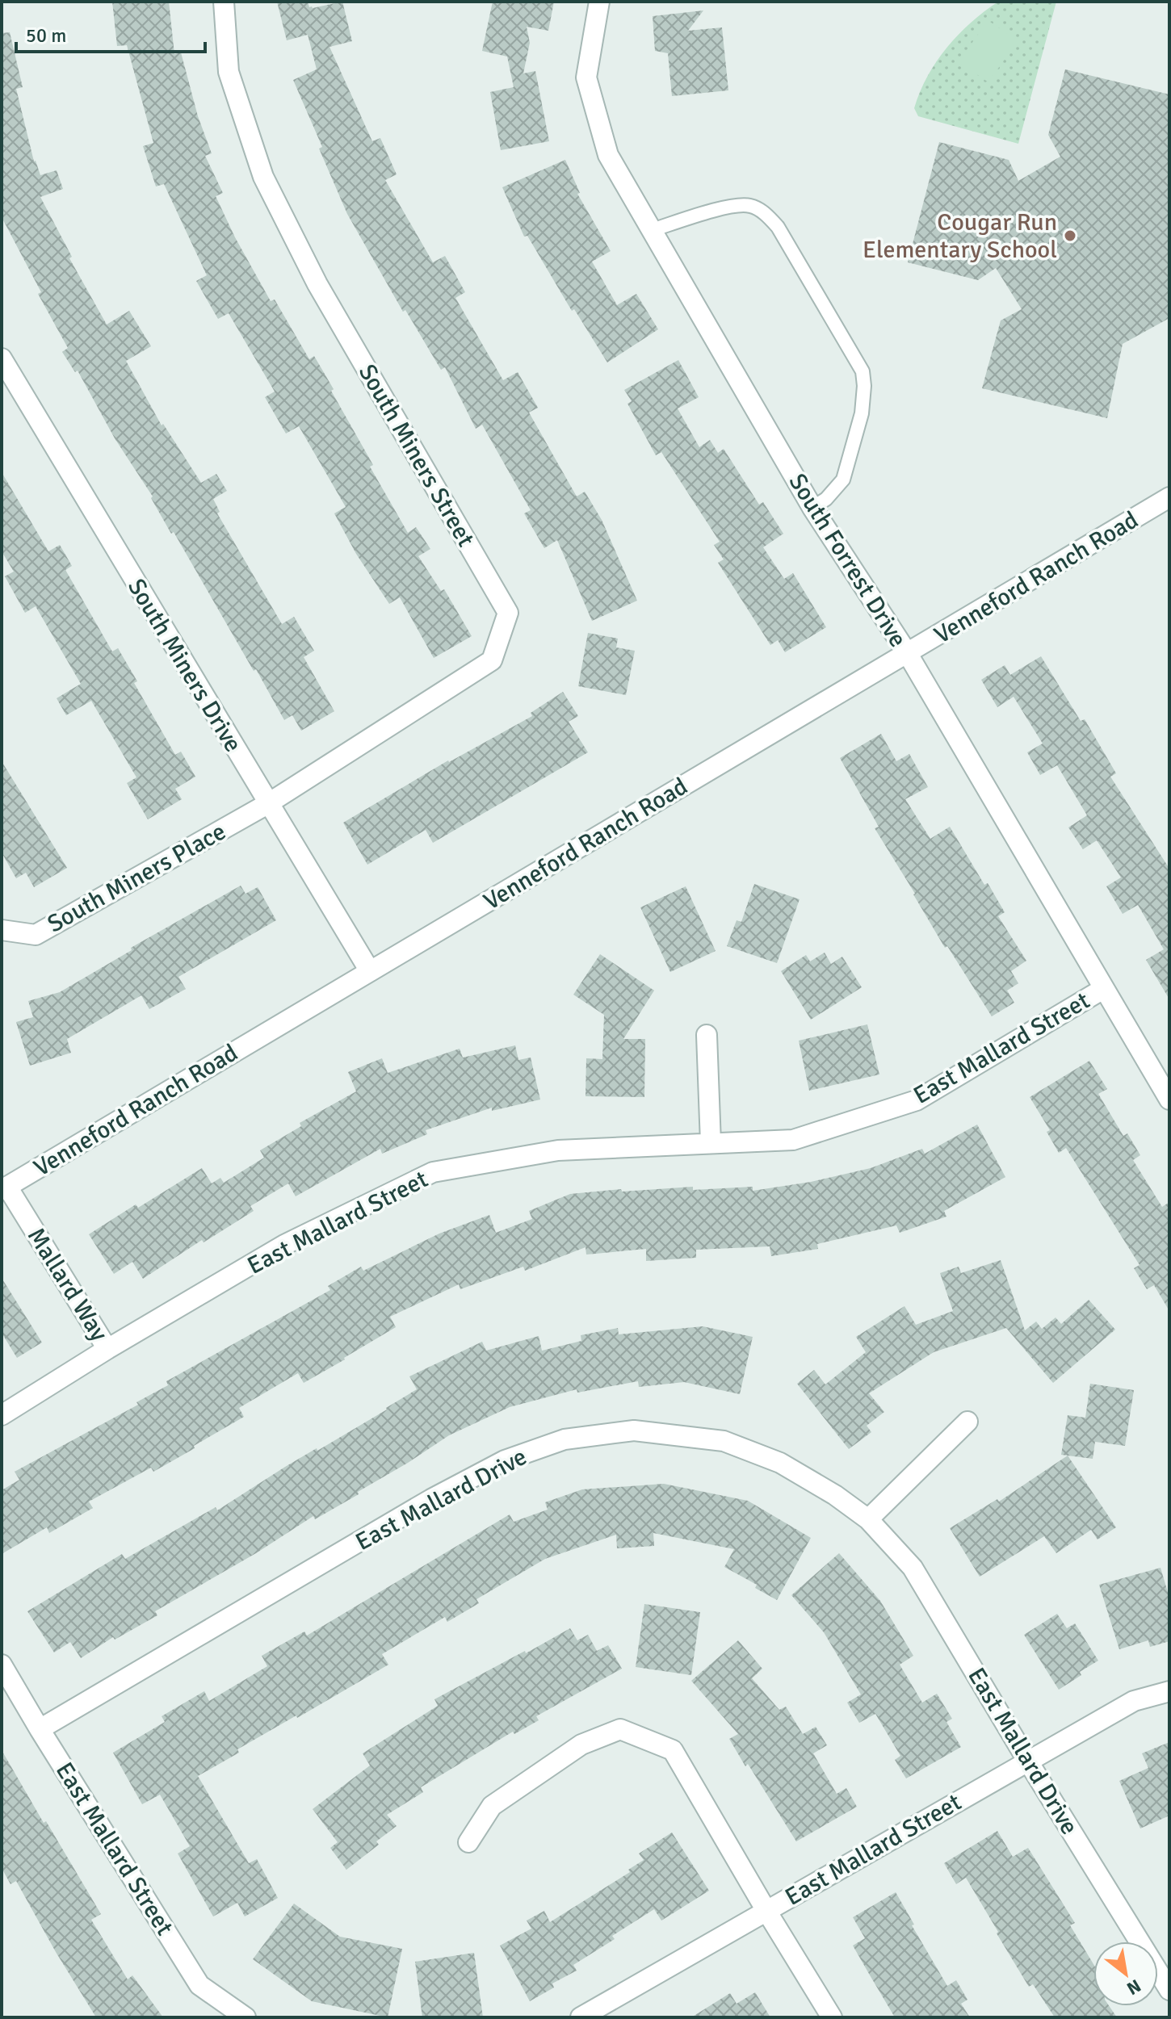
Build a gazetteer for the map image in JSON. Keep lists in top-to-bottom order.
{
  "streets": {
    "street": [
      "South Miners Street",
      "South Forrest Drive",
      "Venneford Ranch Road",
      "South Miners Drive",
      "South Miners Place",
      "East Mallard Street",
      "Mallard Way",
      "East Mallard Drive"
    ]
  },
  "crossings": [
    ["South Miners Street", "South Miners Drive"],
    ["South Miners Street", "South Miners Place"],
    ["South Forrest Drive", "Venneford Ranch Road"],
    ["South Forrest Drive", "East Mallard Street"],
    ["Venneford Ranch Road", "South Miners Drive"],
    ["Venneford Ranch Road", "Mallard Way"],
    ["South Miners Drive", "South Miners Place"],
    ["East Mallard Street", "Mallard Way"],
    ["East Mallard Street", "East Mallard Drive"]
  ],
  "places": ["Cougar Run Elementary School"],
  "scale_bar": "50 m",
  "north": "bottom right"
}
